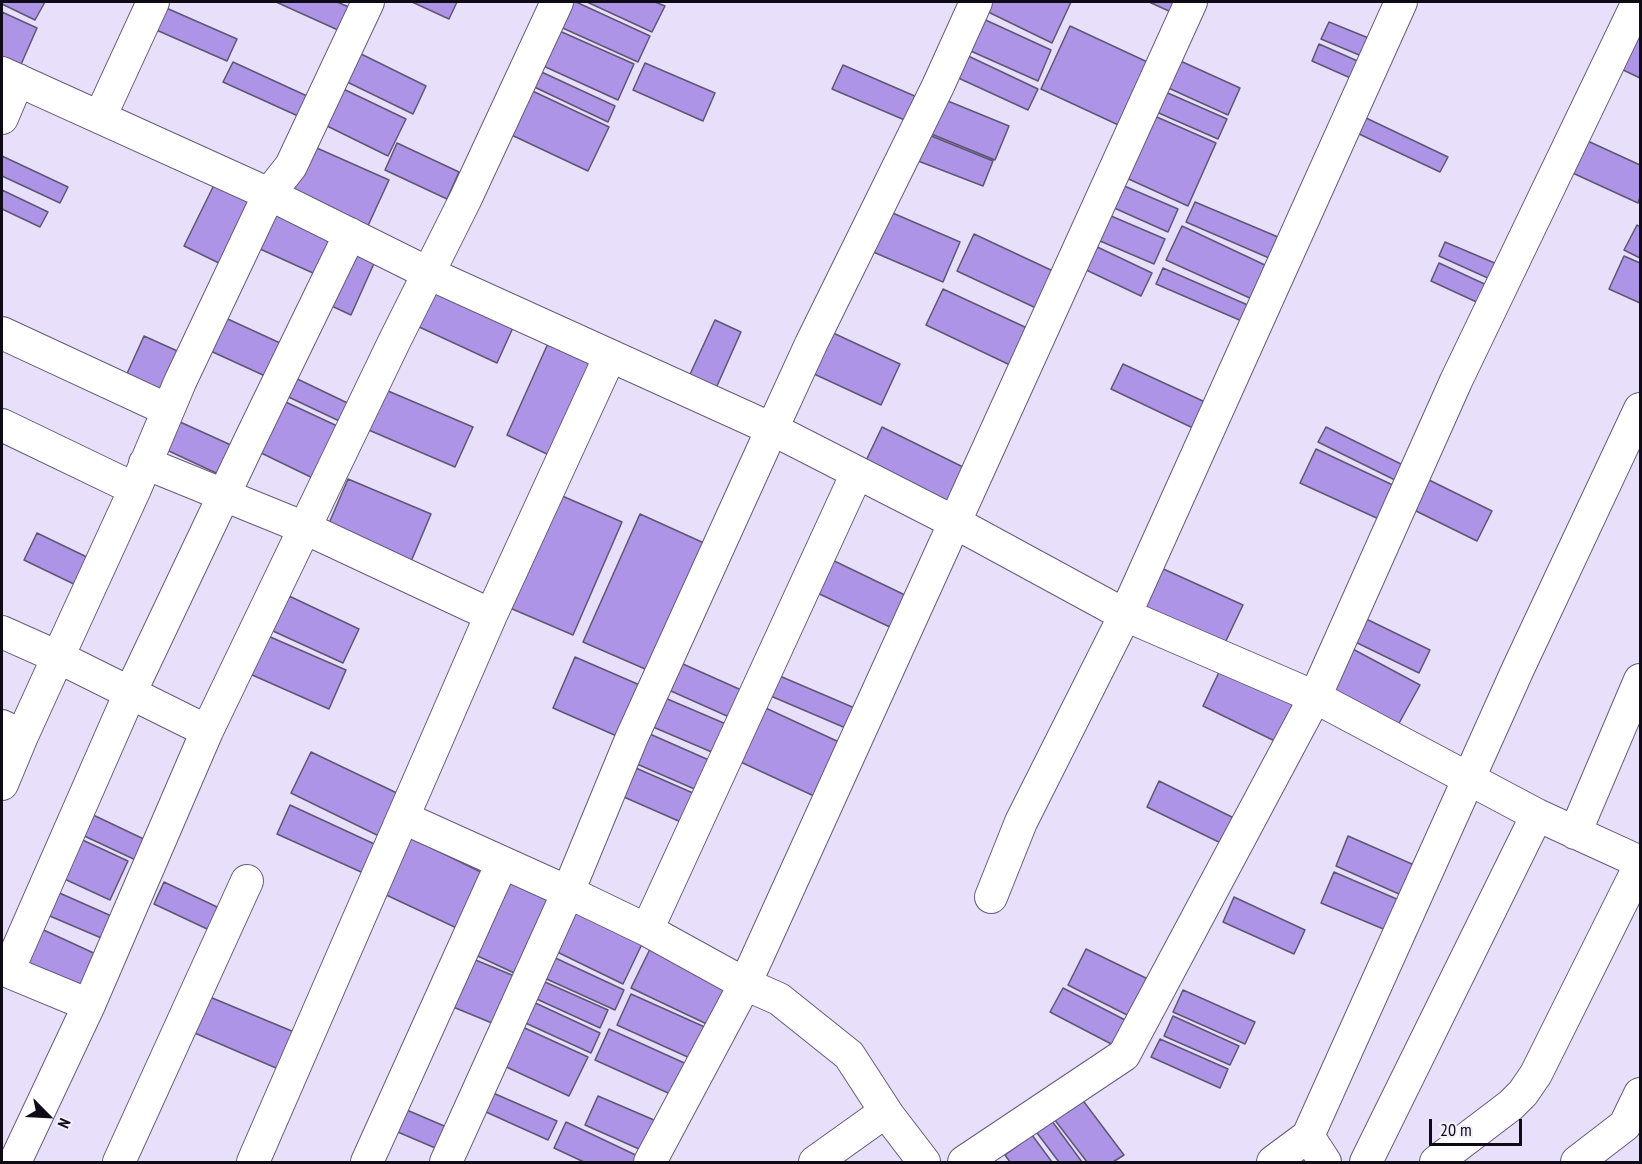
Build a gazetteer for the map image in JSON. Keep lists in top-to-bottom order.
{
  "scale_bar": "20 m",
  "north": "bottom right"
}
